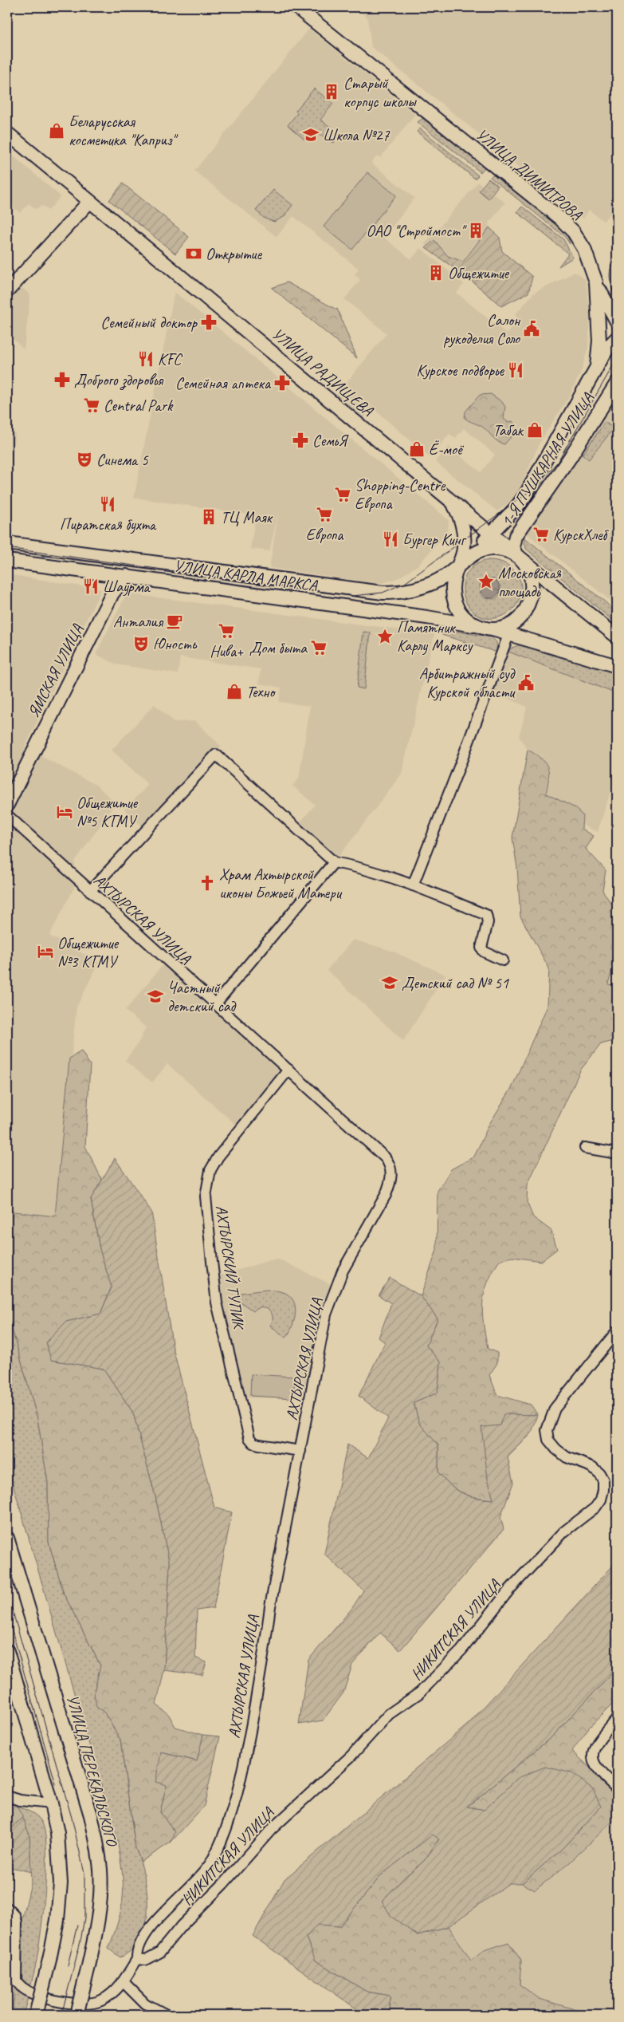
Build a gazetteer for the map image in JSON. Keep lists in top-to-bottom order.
{
  "streets": {
    "main road": [
      "УЛИЦА ДИМИТРОВА",
      "УЛИЦА РАДИЩЕВА",
      "1-Я ПУШКАРНАЯ УЛИЦА",
      "УЛИЦА КАРЛА МАРКСА",
      "ЯМСКАЯ УЛИЦА",
      "УЛИЦА ПЕРЕКАЛЬСКОГО"
    ],
    "street": ["АХТЫРСКАЯ УЛИЦА", "АХТЫРСКИЙ ТУПИК", "НИКИТСКАЯ УЛИЦА"]
  },
  "crossings": [
    ["УЛИЦА ДИМИТРОВА", "УЛИЦА РАДИЩЕВА"],
    ["УЛИЦА ДИМИТРОВА", "1-Я ПУШКАРНАЯ УЛИЦА"],
    ["УЛИЦА ДИМИТРОВА", "УЛИЦА КАРЛА МАРКСА"],
    ["УЛИЦА РАДИЩЕВА", "1-Я ПУШКАРНАЯ УЛИЦА"],
    ["УЛИЦА РАДИЩЕВА", "УЛИЦА КАРЛА МАРКСА"],
    ["1-Я ПУШКАРНАЯ УЛИЦА", "УЛИЦА КАРЛА МАРКСА"],
    ["УЛИЦА КАРЛА МАРКСА", "ЯМСКАЯ УЛИЦА"],
    ["АХТЫРСКАЯ УЛИЦА", "АХТЫРСКИЙ ТУПИК"],
    ["АХТЫРСКАЯ УЛИЦА", "НИКИТСКАЯ УЛИЦА"]
  ],
  "places": {
    "building": [
      "Старый корпус школы",
      "ОАО \"Строймост\"",
      "Общежитие",
      "ТЦ Маяк"
    ],
    "shop": [
      "Беларусская косметика \"Каприз\"",
      "Табак",
      "Ё-моё",
      "Техно"
    ],
    "school or university": ["Школа №27", "Детский сад № 51", "Частный детский сад"],
    "bank": ["Открытие"],
    "pharmacy": [
      "Семейный доктор",
      "Доброго здоровья",
      "Семейная аптека",
      "СемьЯ"
    ],
    "public building": ["Салон рукоделия Соло", "Арбитражный суд Курской области"],
    "restaurant": [
      "KFC",
      "Курское подворье",
      "Пиратская бухта",
      "Бургер Кинг",
      "Шаурма"
    ],
    "supermarket": [
      "Central Park",
      "Shopping-Centre Европа",
      "Европа",
      "КурскХлеб",
      "Нива+",
      "Дом быта"
    ],
    "theatre": ["Синема 5", "Юность"],
    "place": ["Московская площадь", "Памятник Карлу Марксу"],
    "cafe": ["Анталия"],
    "hotel": ["Общежитие №5 КГМУ", "Общежитие №3 КГМУ"],
    "church": ["Храм Ахтырской иконы Божьей Матери"]
  }
}
